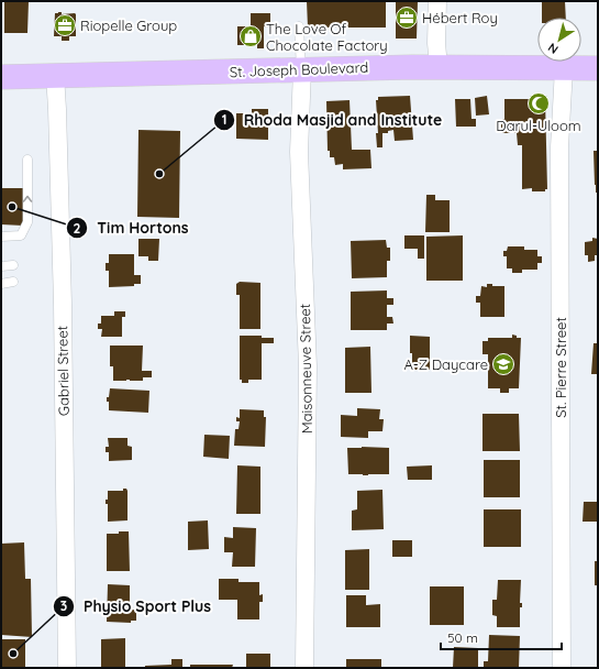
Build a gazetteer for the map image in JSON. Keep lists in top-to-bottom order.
{
  "streets": {
    "main road": ["St. Joseph Boulevard"],
    "street": ["St. Pierre Street", "Maisonneuve Street", "Gabriel Street"]
  },
  "crossings": [
    ["St. Joseph Boulevard", "St. Pierre Street"],
    ["St. Joseph Boulevard", "Maisonneuve Street"],
    ["St. Joseph Boulevard", "Gabriel Street"]
  ],
  "places": {
    "office": ["Hébert Roy", "Riopelle Group"],
    "shop": ["The Love Of Chocolate Factory"],
    "mosque": ["Darul-Uloom"],
    "other": ["Rhoda Masjid and Institute", "Tim Hortons", "Physio Sport Plus"],
    "school or university": ["A-Z Daycare"]
  },
  "scale_bar": "50 m",
  "north": "bottom left"
}
